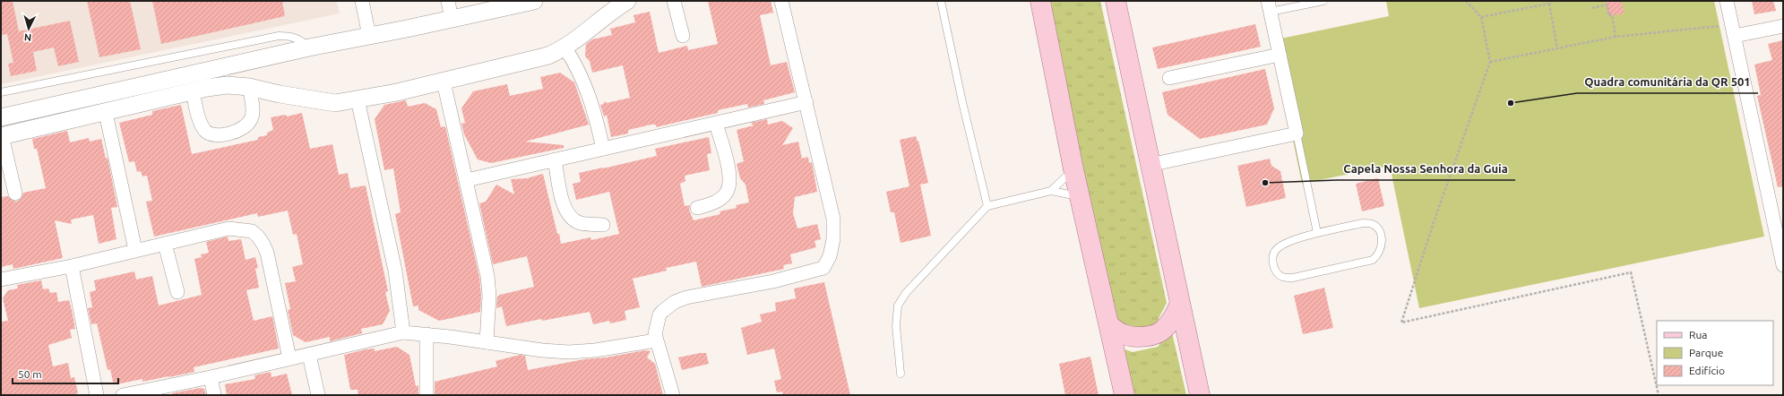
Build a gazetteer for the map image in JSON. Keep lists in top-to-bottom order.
{
  "places": ["Quadra comunitária da QR 501", "Capela Nossa Senhora da Guia"],
  "legend": ["Rua", "Parque", "Edifício"],
  "scale_bar": "50 m",
  "north": "bottom"
}
